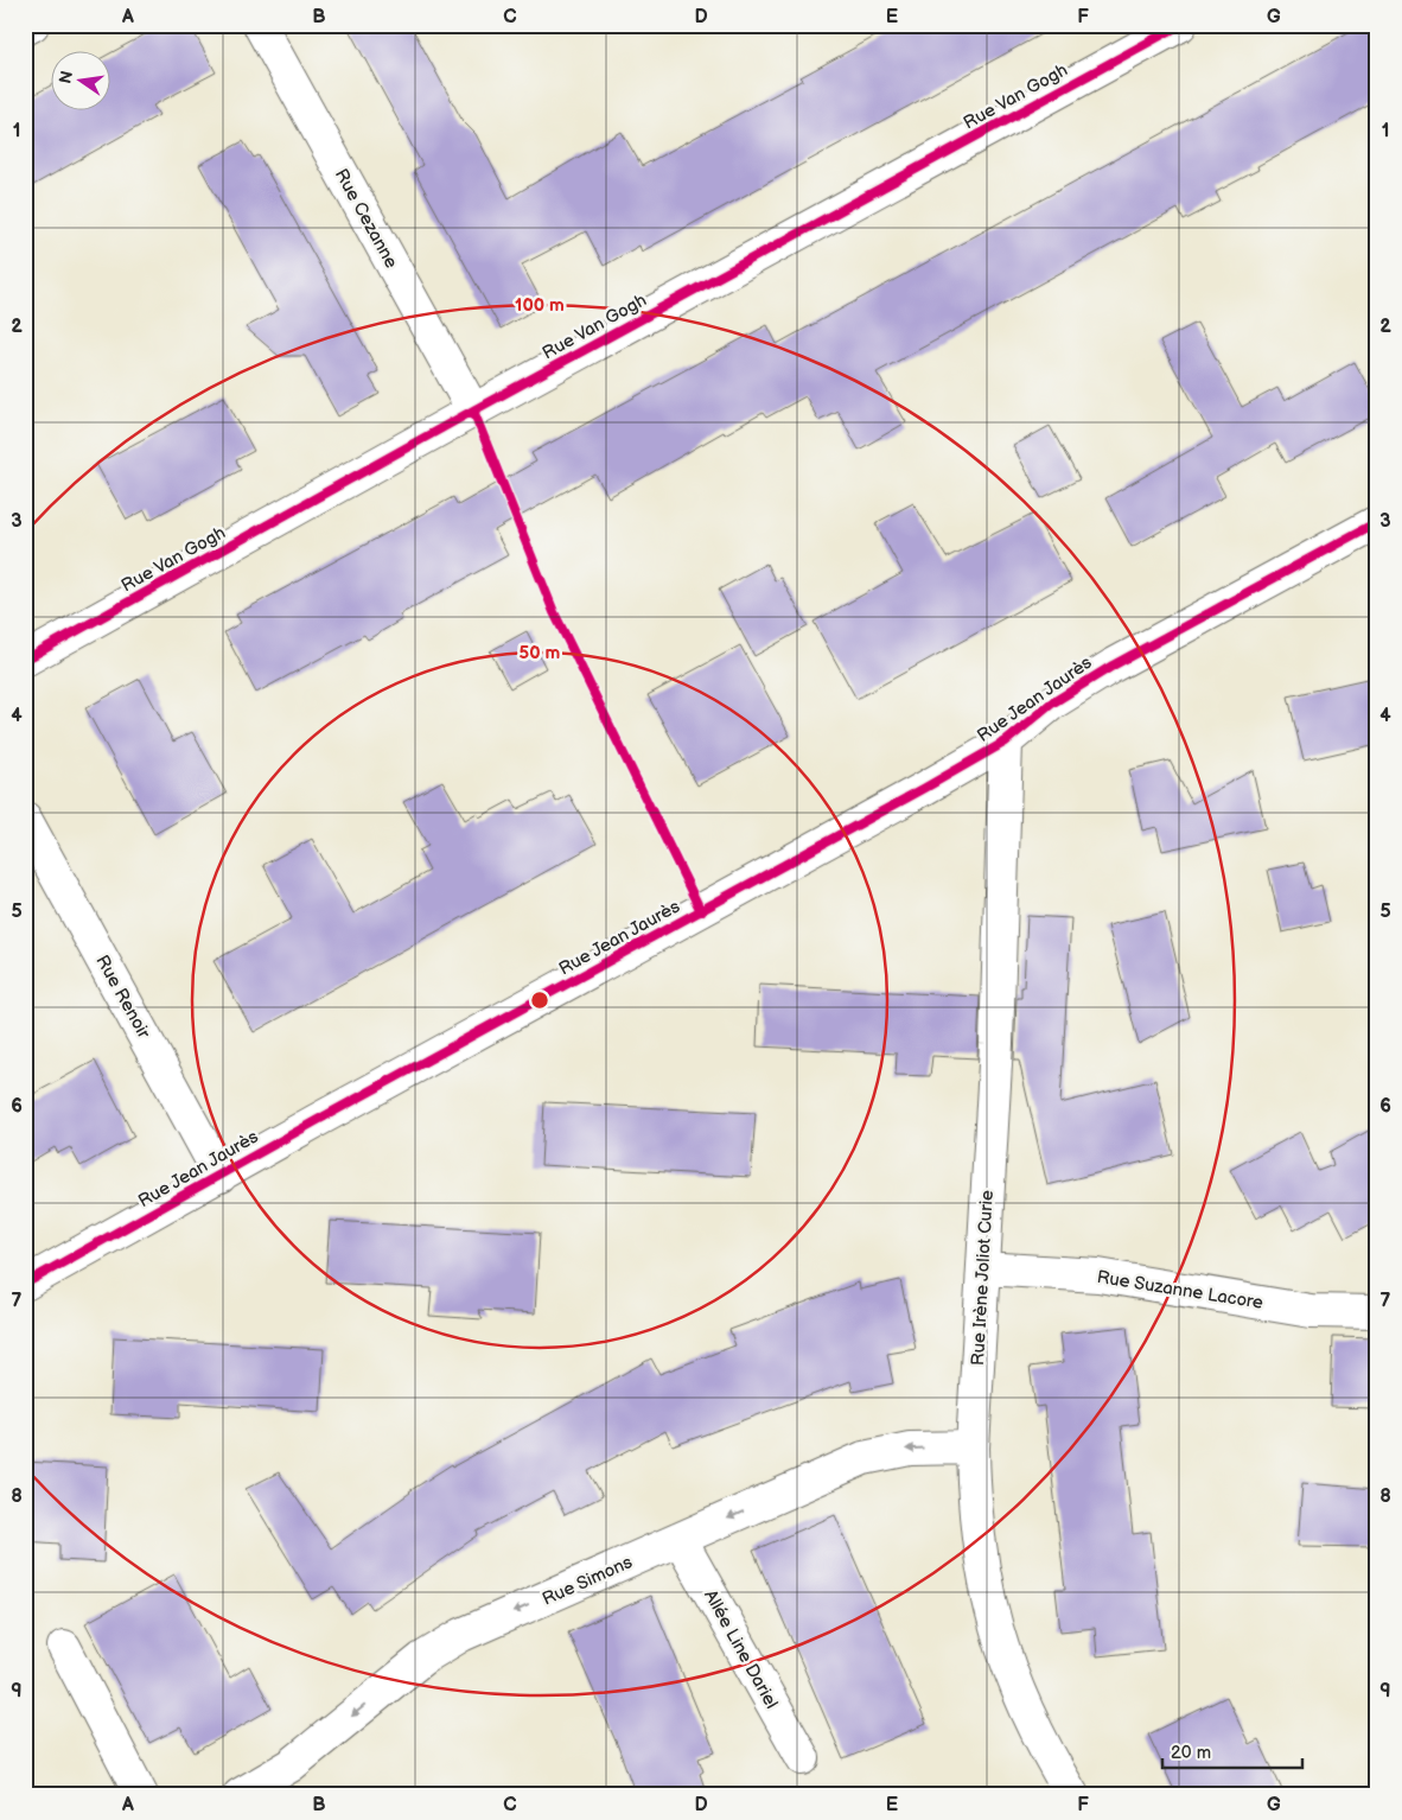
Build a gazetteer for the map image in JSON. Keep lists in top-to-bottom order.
{
  "streets": {
    "street": [
      "Rue Van Gogh",
      "Rue Cezanne",
      "Rue Jean Jaurès",
      "Rue Renoir",
      "Rue Irène Joliot Curie",
      "Rue Suzanne Lacore",
      "Rue Simons",
      "Allée Line Dariel"
    ]
  },
  "crossings": [
    ["Rue Van Gogh", "Rue Cezanne"],
    ["Rue Jean Jaurès", "Rue Renoir"],
    ["Rue Jean Jaurès", "Rue Irène Joliot Curie"],
    ["Rue Irène Joliot Curie", "Rue Suzanne Lacore"],
    ["Rue Irène Joliot Curie", "Rue Simons"],
    ["Rue Simons", "Allée Line Dariel"]
  ],
  "one_way": ["Rue Simons"],
  "scale_bar": "20 m",
  "north": "left",
  "grid": {
    "columns": [
      "A",
      "B",
      "C",
      "D",
      "E",
      "F",
      "G"
    ],
    "rows": [
      "1",
      "2",
      "3",
      "4",
      "5",
      "6",
      "7",
      "8",
      "9"
    ]
  },
  "rings": ["100 m", "50 m"]
}
